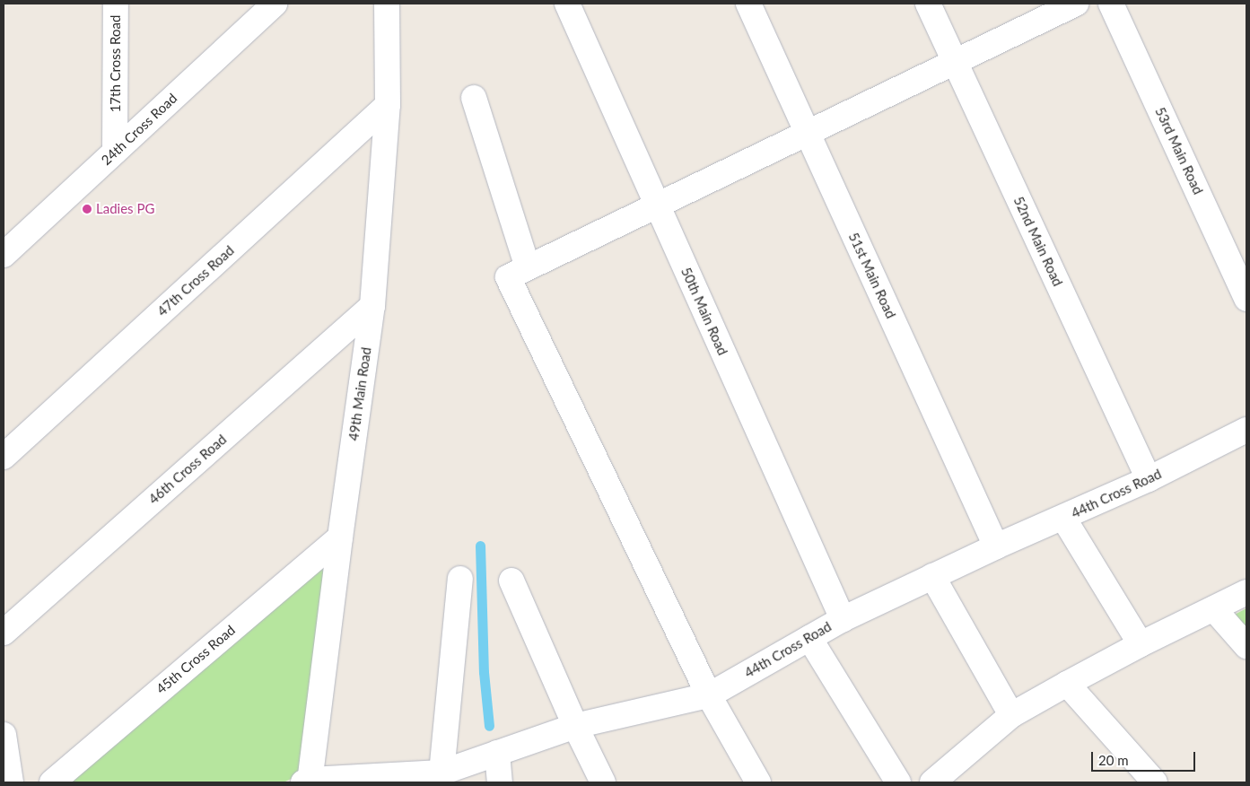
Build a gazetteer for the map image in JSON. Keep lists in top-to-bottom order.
{
  "streets": {
    "street": [
      "17th Cross Road",
      "24th Cross Road",
      "53rd Main Road",
      "52nd Main Road",
      "51st Main Road",
      "47th Cross Road",
      "50th Main Road",
      "49th Main Road",
      "46th Cross Road",
      "44th Cross Road",
      "45th Cross Road"
    ]
  },
  "crossings": [
    ["17th Cross Road", "24th Cross Road"],
    ["52nd Main Road", "44th Cross Road"],
    ["51st Main Road", "44th Cross Road"],
    ["47th Cross Road", "49th Main Road"],
    ["50th Main Road", "44th Cross Road"],
    ["49th Main Road", "46th Cross Road"],
    ["49th Main Road", "44th Cross Road"],
    ["49th Main Road", "45th Cross Road"]
  ],
  "places": ["Ladies PG"],
  "scale_bar": "20 m"
}
